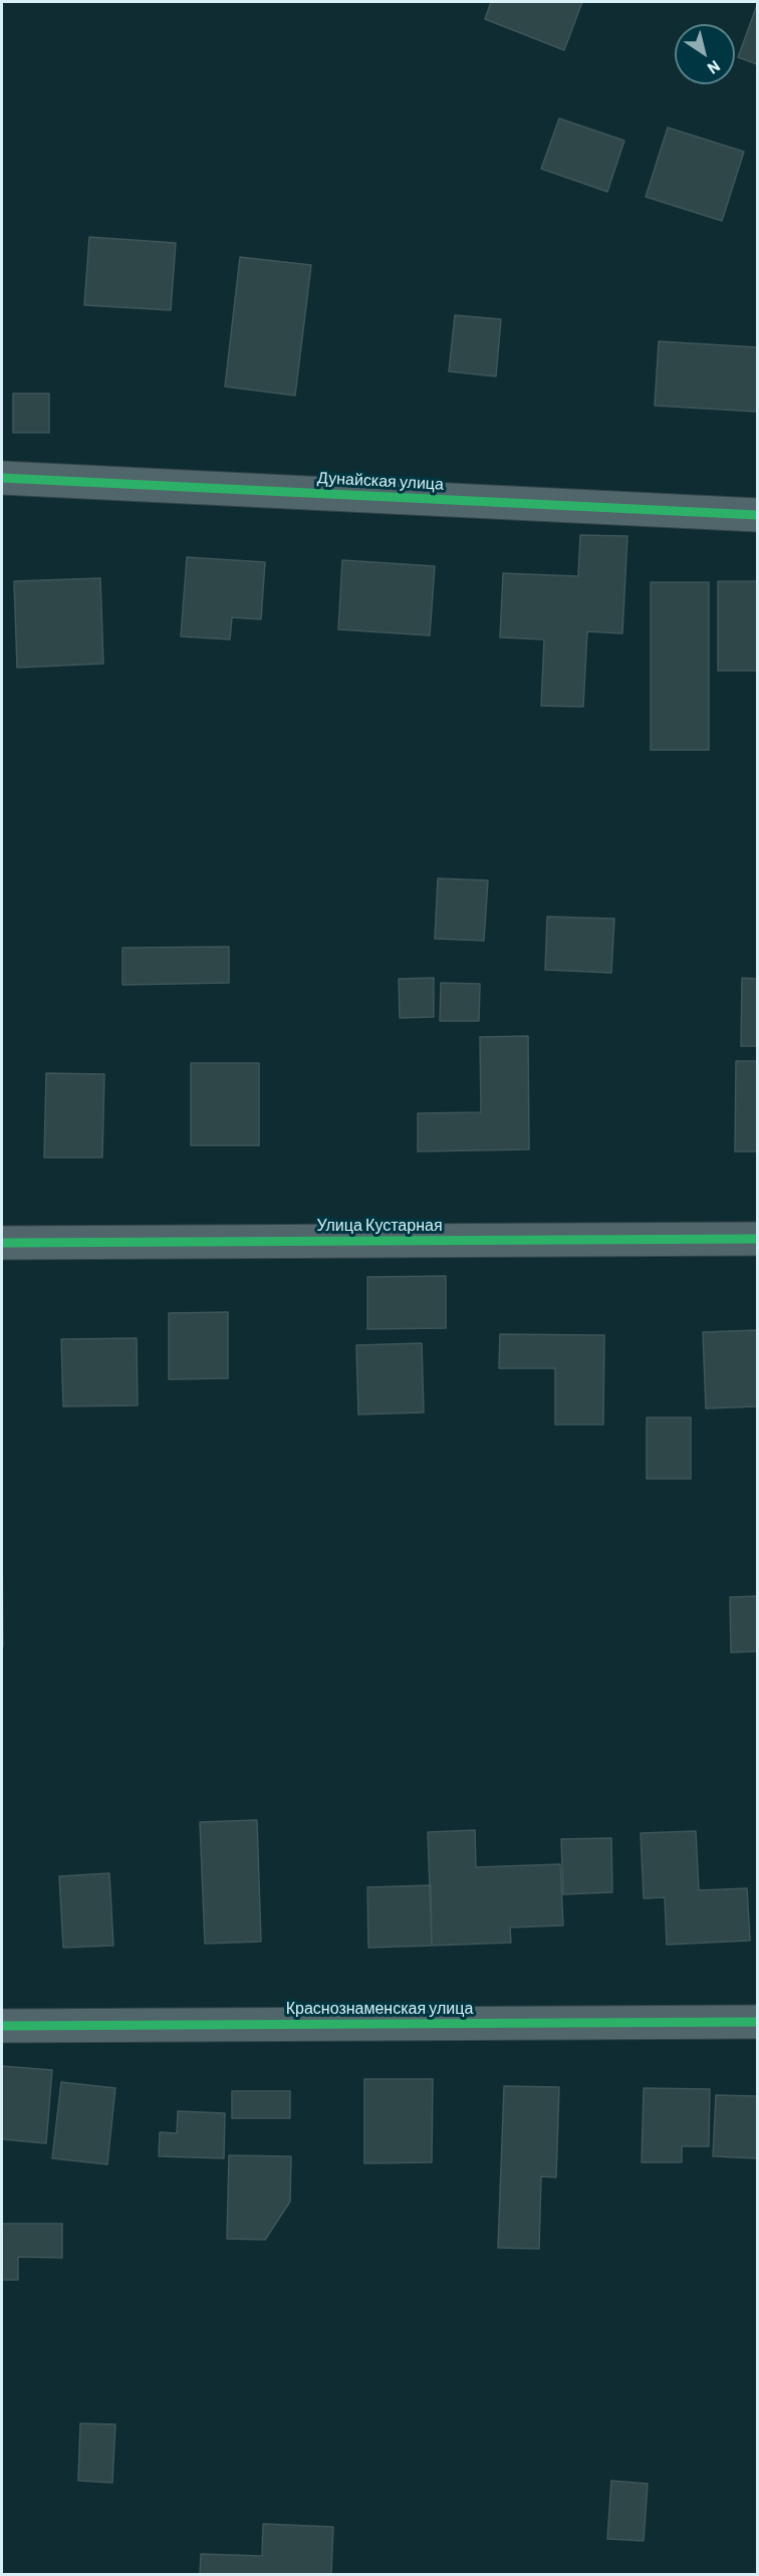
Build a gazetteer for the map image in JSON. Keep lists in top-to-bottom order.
{
  "streets": {
    "street": ["Дунайская улица", "Улица Кустарная", "Краснознаменская улица"]
  },
  "north": "bottom right"
}
